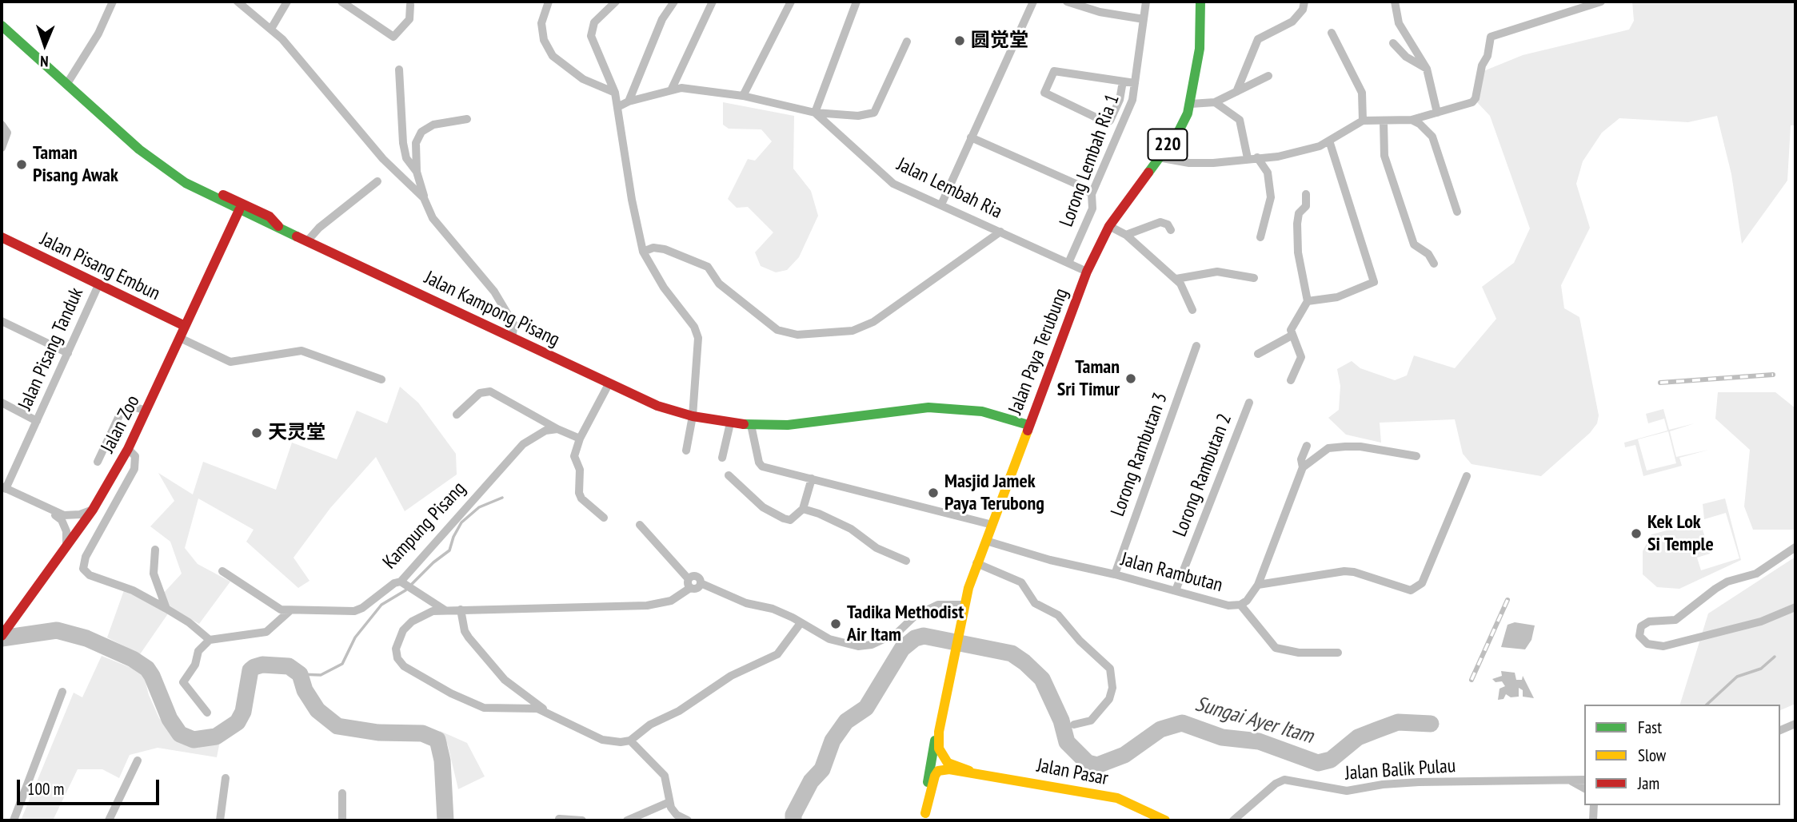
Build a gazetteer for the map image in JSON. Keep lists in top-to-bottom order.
{
  "streets": {
    "main road": [
      "220",
      "Jalan Pisang Embun",
      "Jalan Kampong Pisang",
      "Jalan Paya Terubung",
      "Jalan Zoo",
      "Jalan Pasar"
    ],
    "street": [
      "Lorong Lembah Ria 1",
      "Jalan Lembah Ria",
      "Jalan Pisang Tanduk",
      "Lorong Rambutan 3",
      "Lorong Rambutan 2",
      "Kampung Pisang",
      "Jalan Rambutan",
      "Jalan Balik Pulau"
    ]
  },
  "crossings": [
    ["220", "Jalan Paya Terubung"],
    ["220", "Jalan Pasar"],
    ["Lorong Lembah Ria 1", "Jalan Lembah Ria"],
    ["Jalan Lembah Ria", "Jalan Paya Terubung"],
    ["Jalan Pisang Embun", "Jalan Pisang Tanduk"],
    ["Jalan Pisang Embun", "Jalan Zoo"],
    ["Jalan Kampong Pisang", "Jalan Paya Terubung"],
    ["Jalan Kampong Pisang", "Jalan Zoo"],
    ["Jalan Paya Terubung", "Jalan Rambutan"],
    ["Jalan Paya Terubung", "Jalan Pasar"],
    ["Lorong Rambutan 3", "Jalan Rambutan"],
    ["Lorong Rambutan 2", "Jalan Rambutan"]
  ],
  "water": ["Sungai Ayer Itam"],
  "places": [
    "圆觉堂",
    "Taman Pisang Awak",
    "Taman Sri Timur",
    "天灵堂",
    "Masjid Jamek Paya Terubong",
    "Kek Lok Si Temple",
    "Tadika Methodist Air Itam"
  ],
  "legend": ["Fast", "Slow", "Jam"],
  "scale_bar": "100 m",
  "north": "bottom"
}
